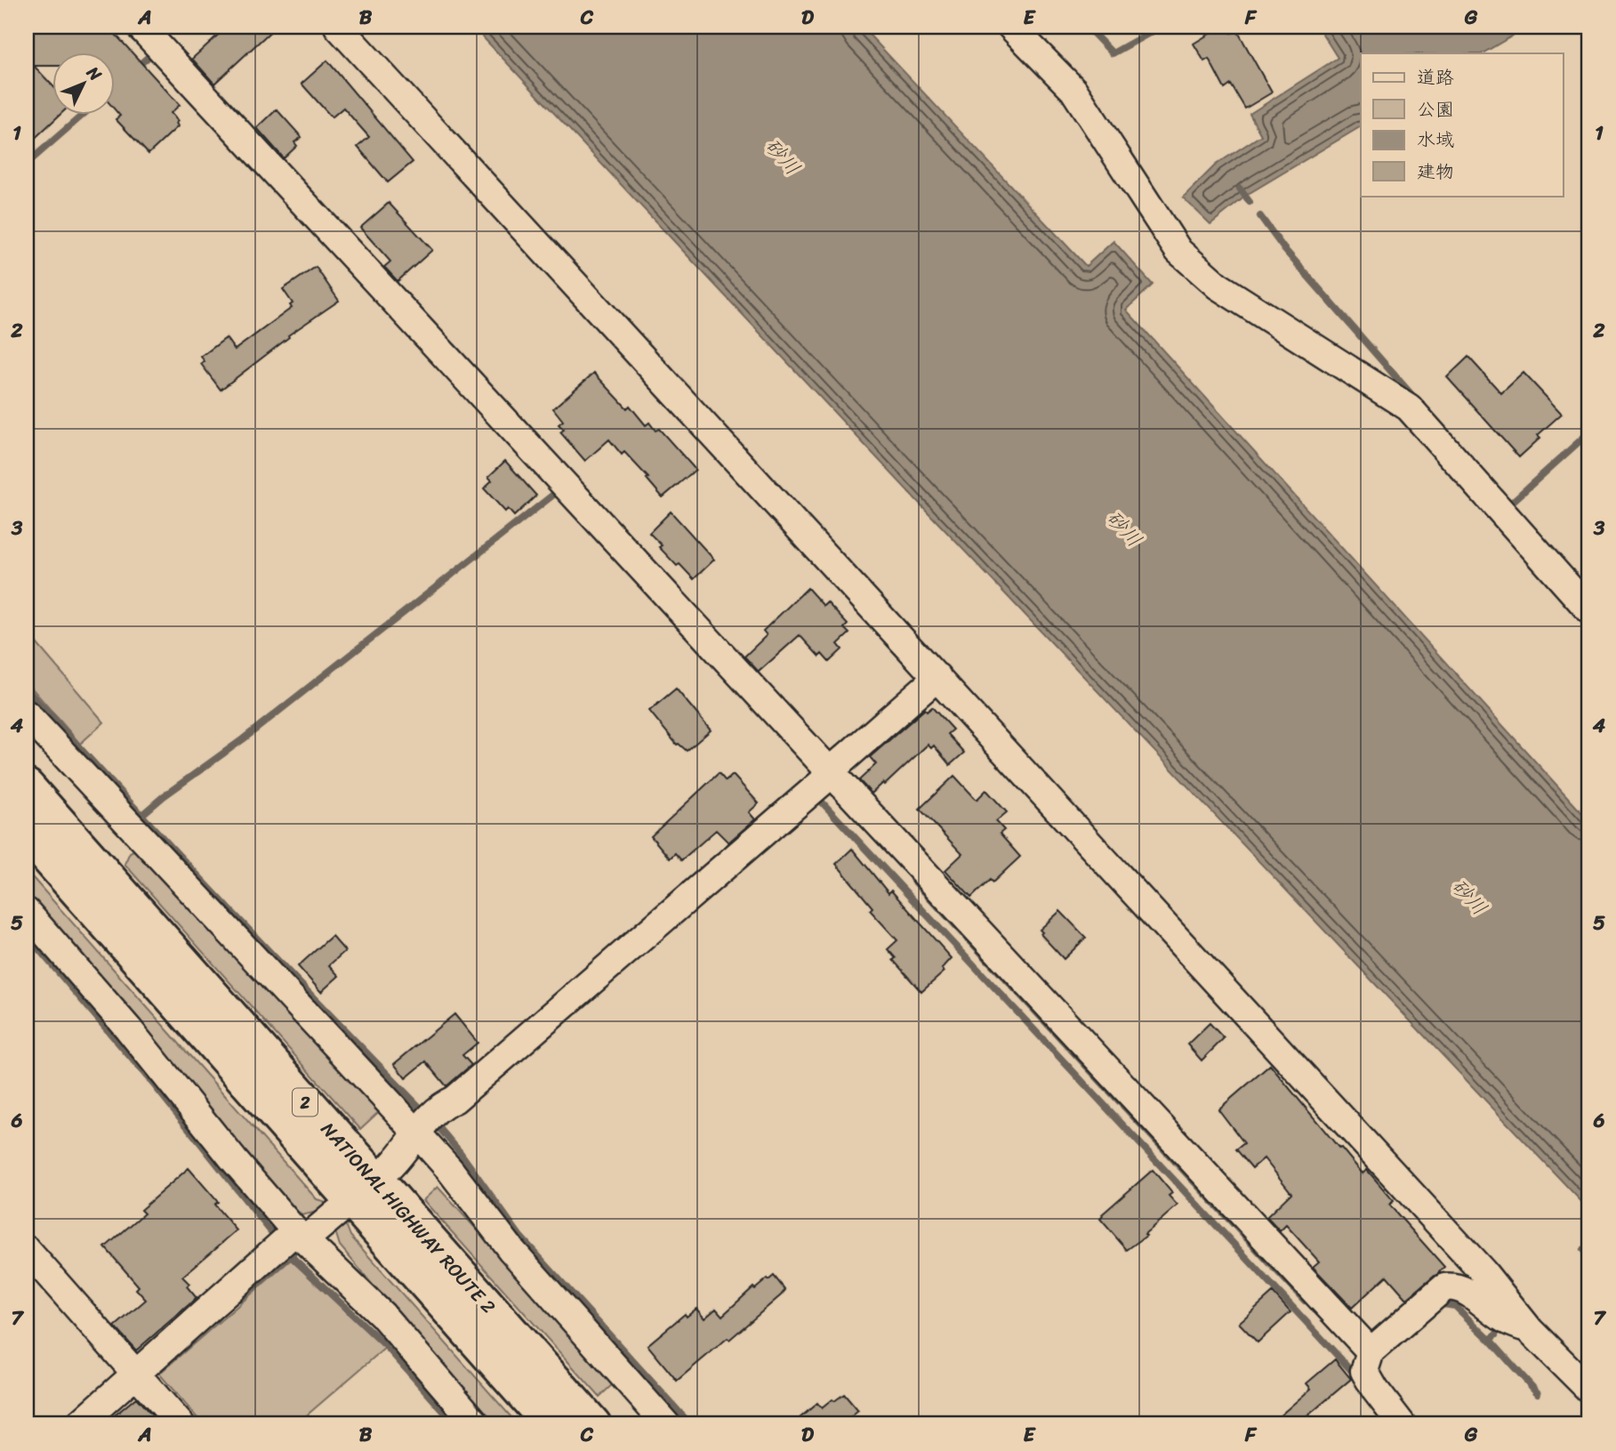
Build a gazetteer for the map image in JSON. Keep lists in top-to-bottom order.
{
  "streets": {
    "highway": ["2", "NATIONAL HIGHWAY ROUTE 2"]
  },
  "water": ["砂川"],
  "legend": [
    "道路",
    "公園",
    "水域",
    "建物"
  ],
  "north": "top right",
  "grid": {
    "columns": [
      "A",
      "B",
      "C",
      "D",
      "E",
      "F",
      "G"
    ],
    "rows": [
      "1",
      "2",
      "3",
      "4",
      "5",
      "6",
      "7"
    ]
  }
}
